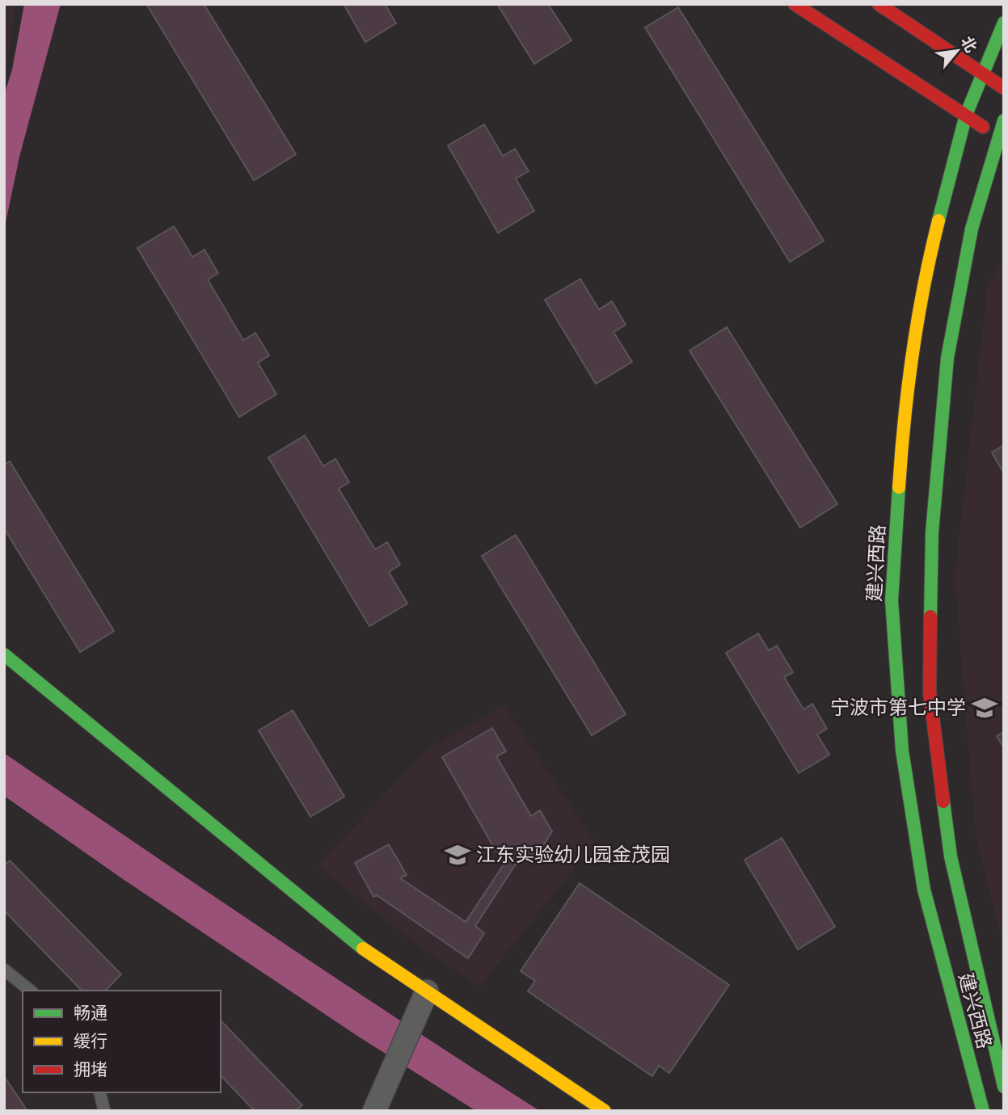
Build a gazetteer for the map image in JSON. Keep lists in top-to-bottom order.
{
  "streets": {
    "street": ["建兴西路"]
  },
  "places": {
    "school or university": ["宁波市第七中学", "江东实验幼儿园金茂园"]
  },
  "legend": ["畅通", "缓行", "拥堵"],
  "north": "top right"
}
